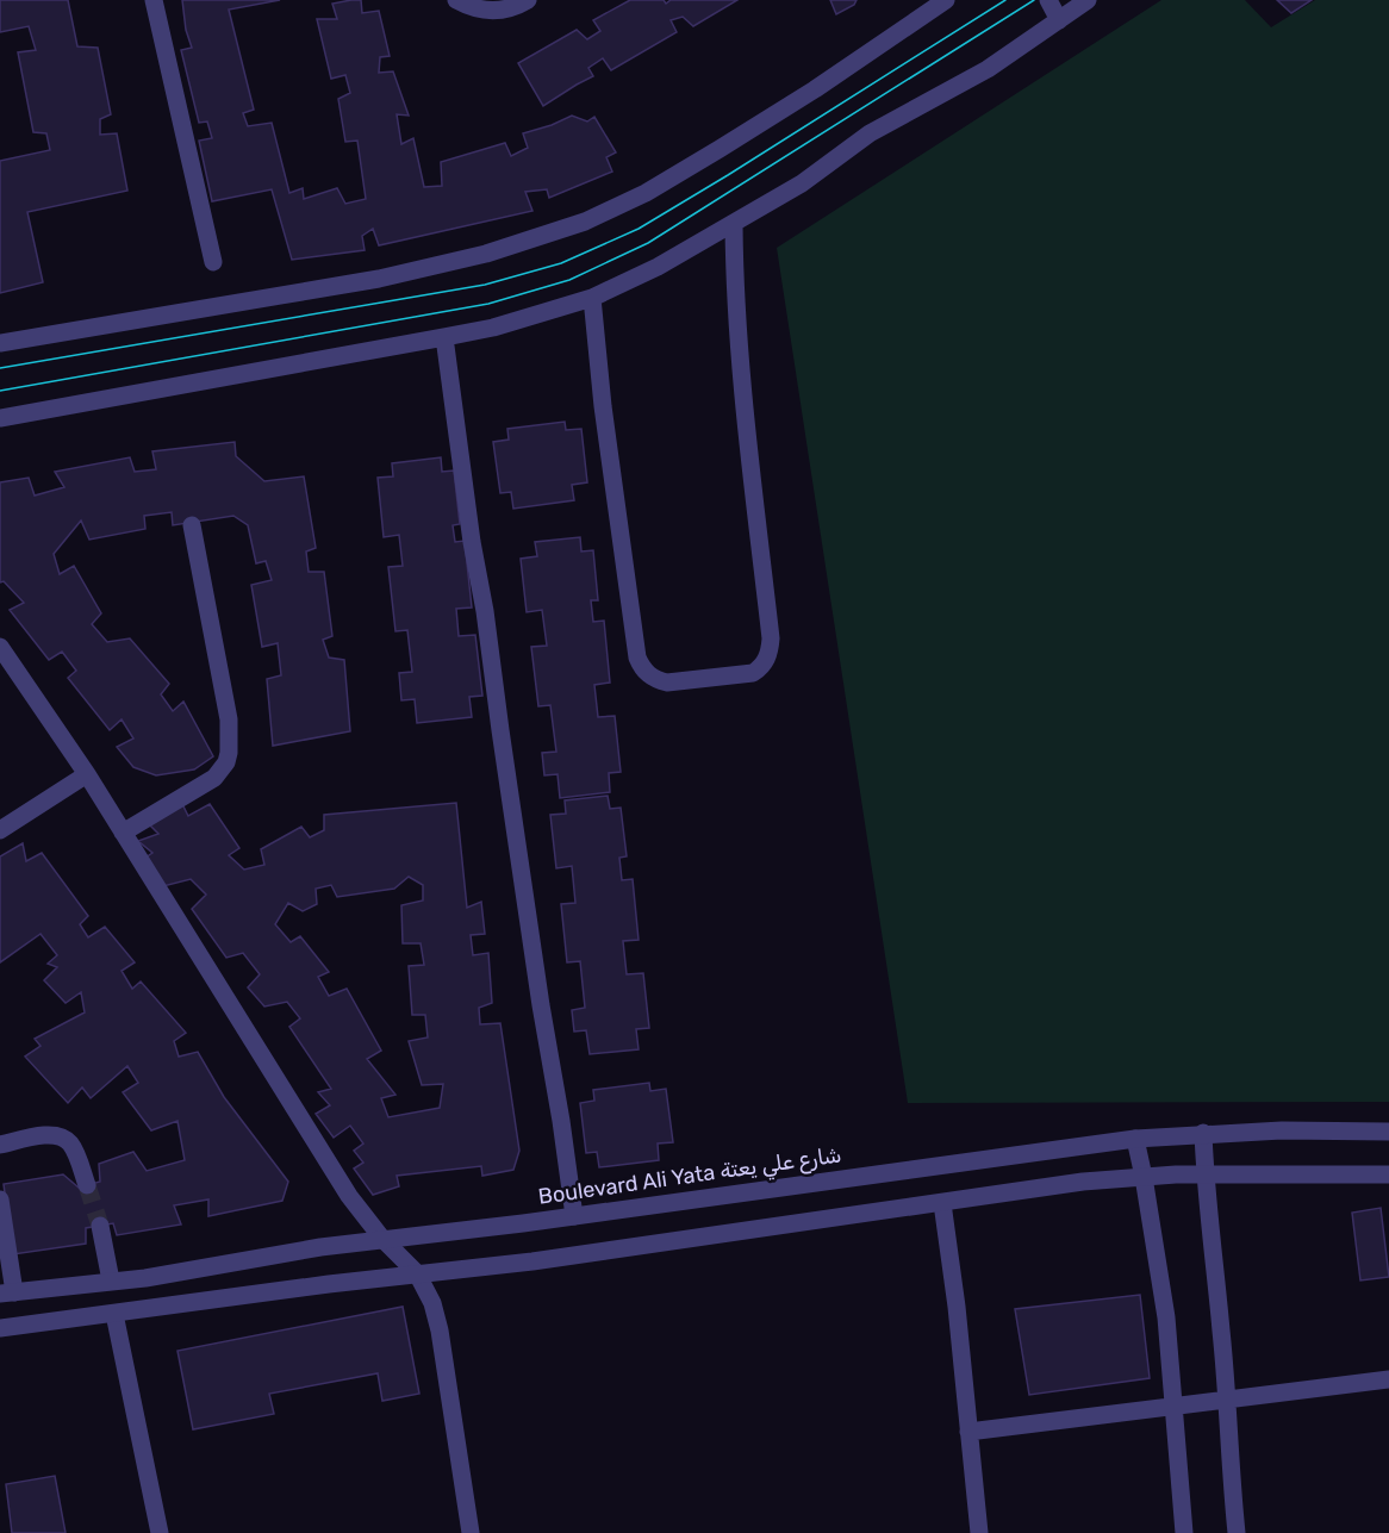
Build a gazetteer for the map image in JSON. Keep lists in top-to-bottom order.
{
  "streets": {
    "street": ["Boulevard Ali Yata شارع علي يعتة"]
  }
}
